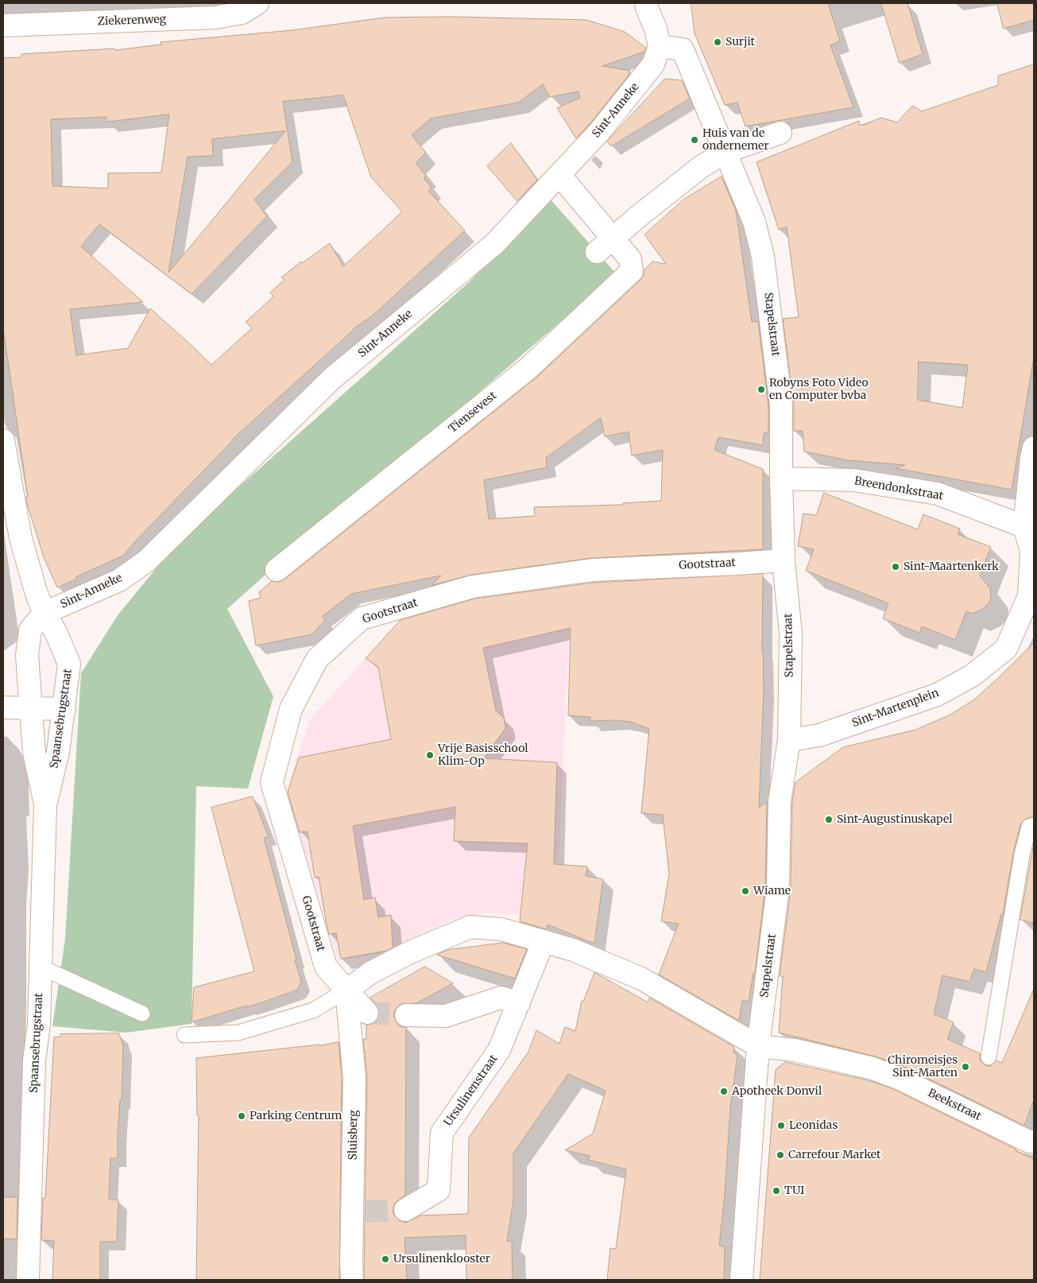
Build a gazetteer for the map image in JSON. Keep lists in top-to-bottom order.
{
  "streets": {
    "street": [
      "Ziekerenweg",
      "Sint-Anneke",
      "Stapelstraat",
      "Tiensevest",
      "Breendonkstraat",
      "Gootstraat",
      "Sint-Martenplein",
      "Spaansebrugstraat",
      "Ursulinenstraat",
      "Beekstraat",
      "Sluisberg"
    ]
  },
  "crossings": [
    ["Sint-Anneke", "Stapelstraat"],
    ["Sint-Anneke", "Tiensevest"],
    ["Sint-Anneke", "Spaansebrugstraat"],
    ["Stapelstraat", "Breendonkstraat"],
    ["Stapelstraat", "Gootstraat"],
    ["Stapelstraat", "Sint-Martenplein"],
    ["Stapelstraat", "Beekstraat"],
    ["Breendonkstraat", "Sint-Martenplein"],
    ["Gootstraat", "Sluisberg"]
  ],
  "places": [
    "Surjit",
    "Huis van de ondernemer",
    "Robyns Foto Video en Computer bvba",
    "Sint-Maartenkerk",
    "Vrije Basisschool Klim-Op",
    "Sint-Augustinuskapel",
    "Wiame",
    "Chiromeisjes Sint-Marten",
    "Apotheek Donvil",
    "Parking Centrum",
    "Leonidas",
    "Carrefour Market",
    "TUI",
    "Ursulinenklooster"
  ]
}
